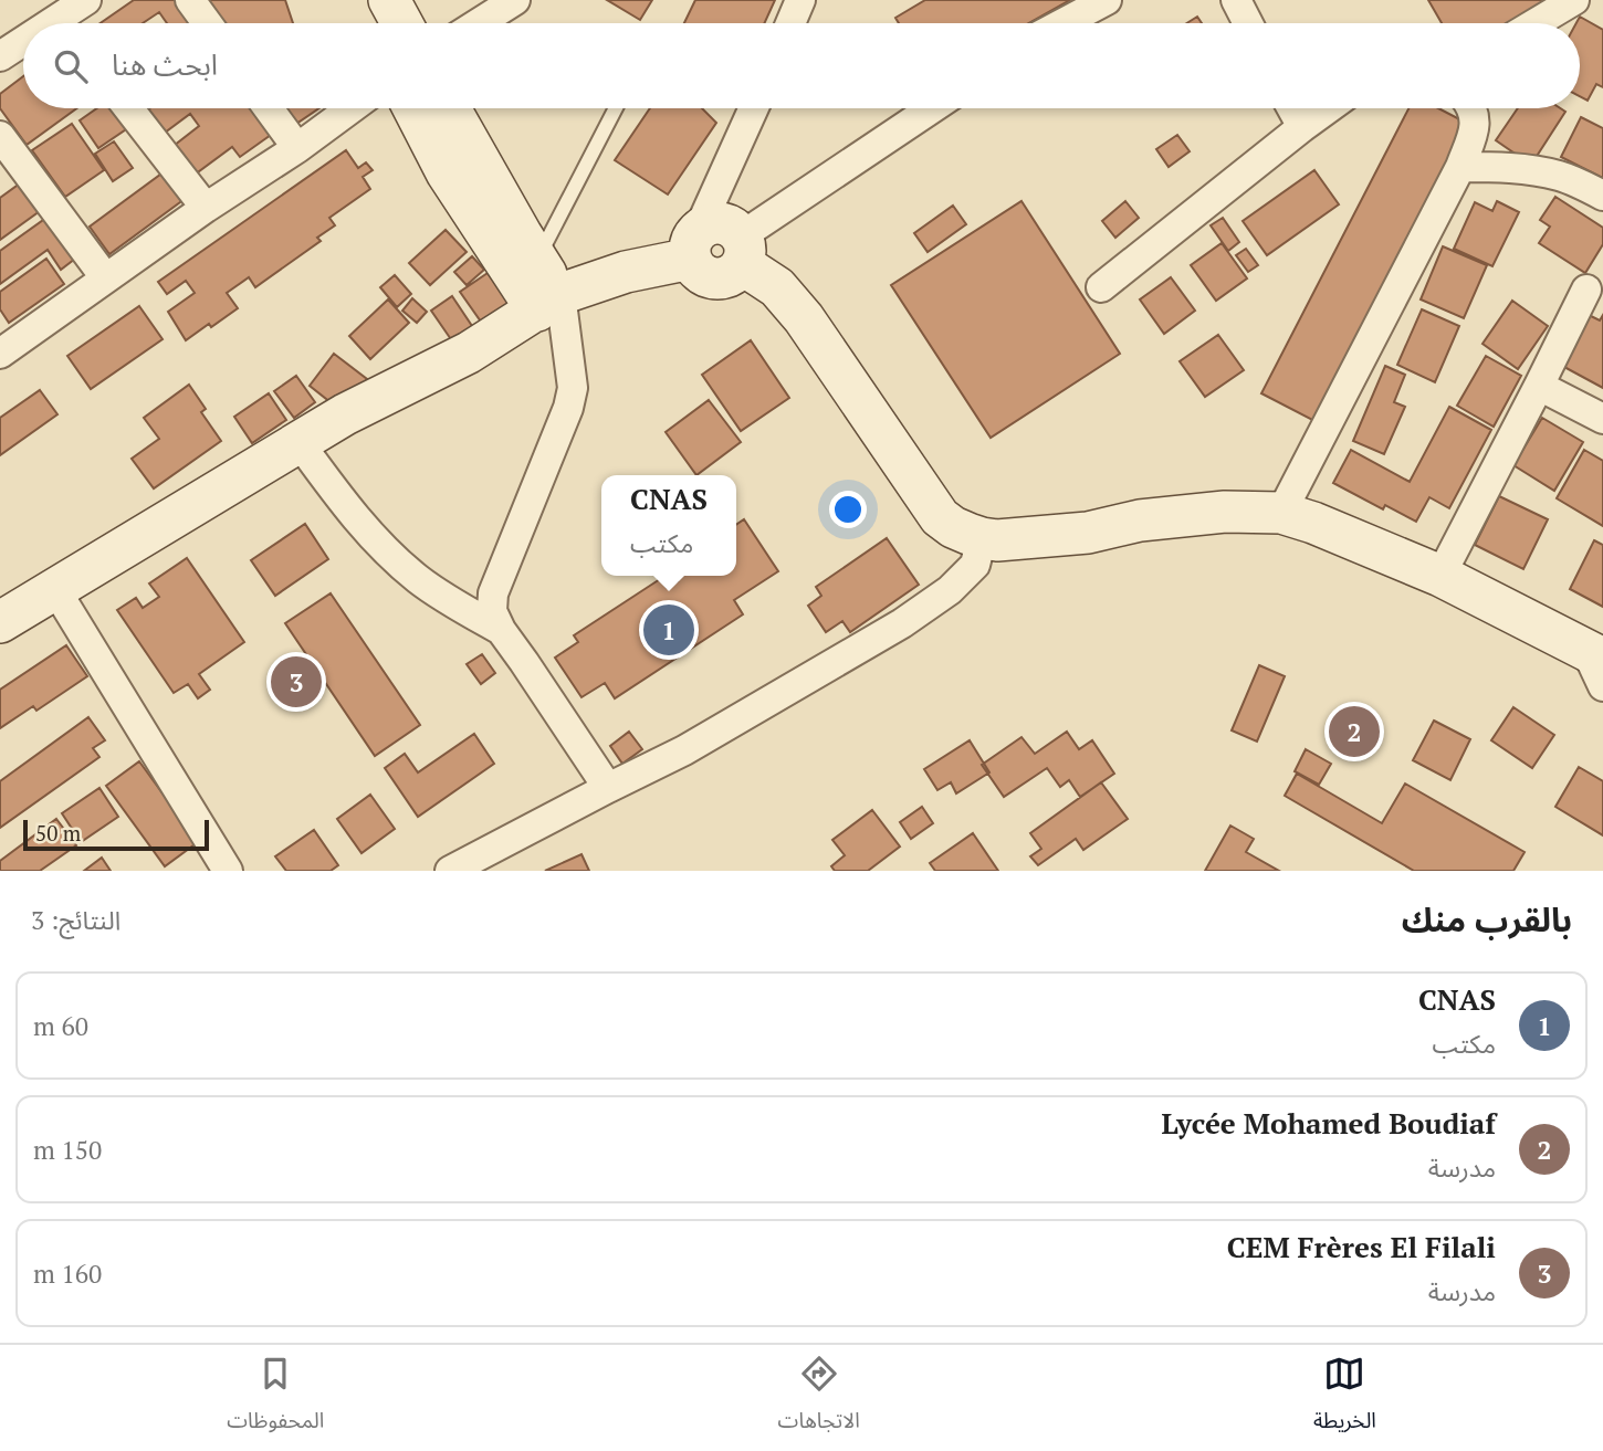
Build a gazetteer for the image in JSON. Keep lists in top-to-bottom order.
{
  "scale_bar": "50 m",
  "page": {
    "search": "ابحث هنا",
    "popup": ["CNAS", "مكتب"],
    "pins": ["1", "3", "2"],
    "scale": "50 m",
    "heading": ["بالقرب منك", "النتائج: 3"],
    "list": [
      {
        "mark": "1",
        "name": "CNAS",
        "note": "مكتب",
        "value": "60 m"
      },
      {
        "mark": "2",
        "name": "Lycée Mohamed Boudiaf",
        "note": "مدرسة",
        "value": "150 m"
      },
      {
        "mark": "3",
        "name": "CEM Frères El Filali",
        "note": "مدرسة",
        "value": "160 m"
      }
    ],
    "nav": ["الخريطة", "الاتجاهات", "المحفوظات"]
  }
}
